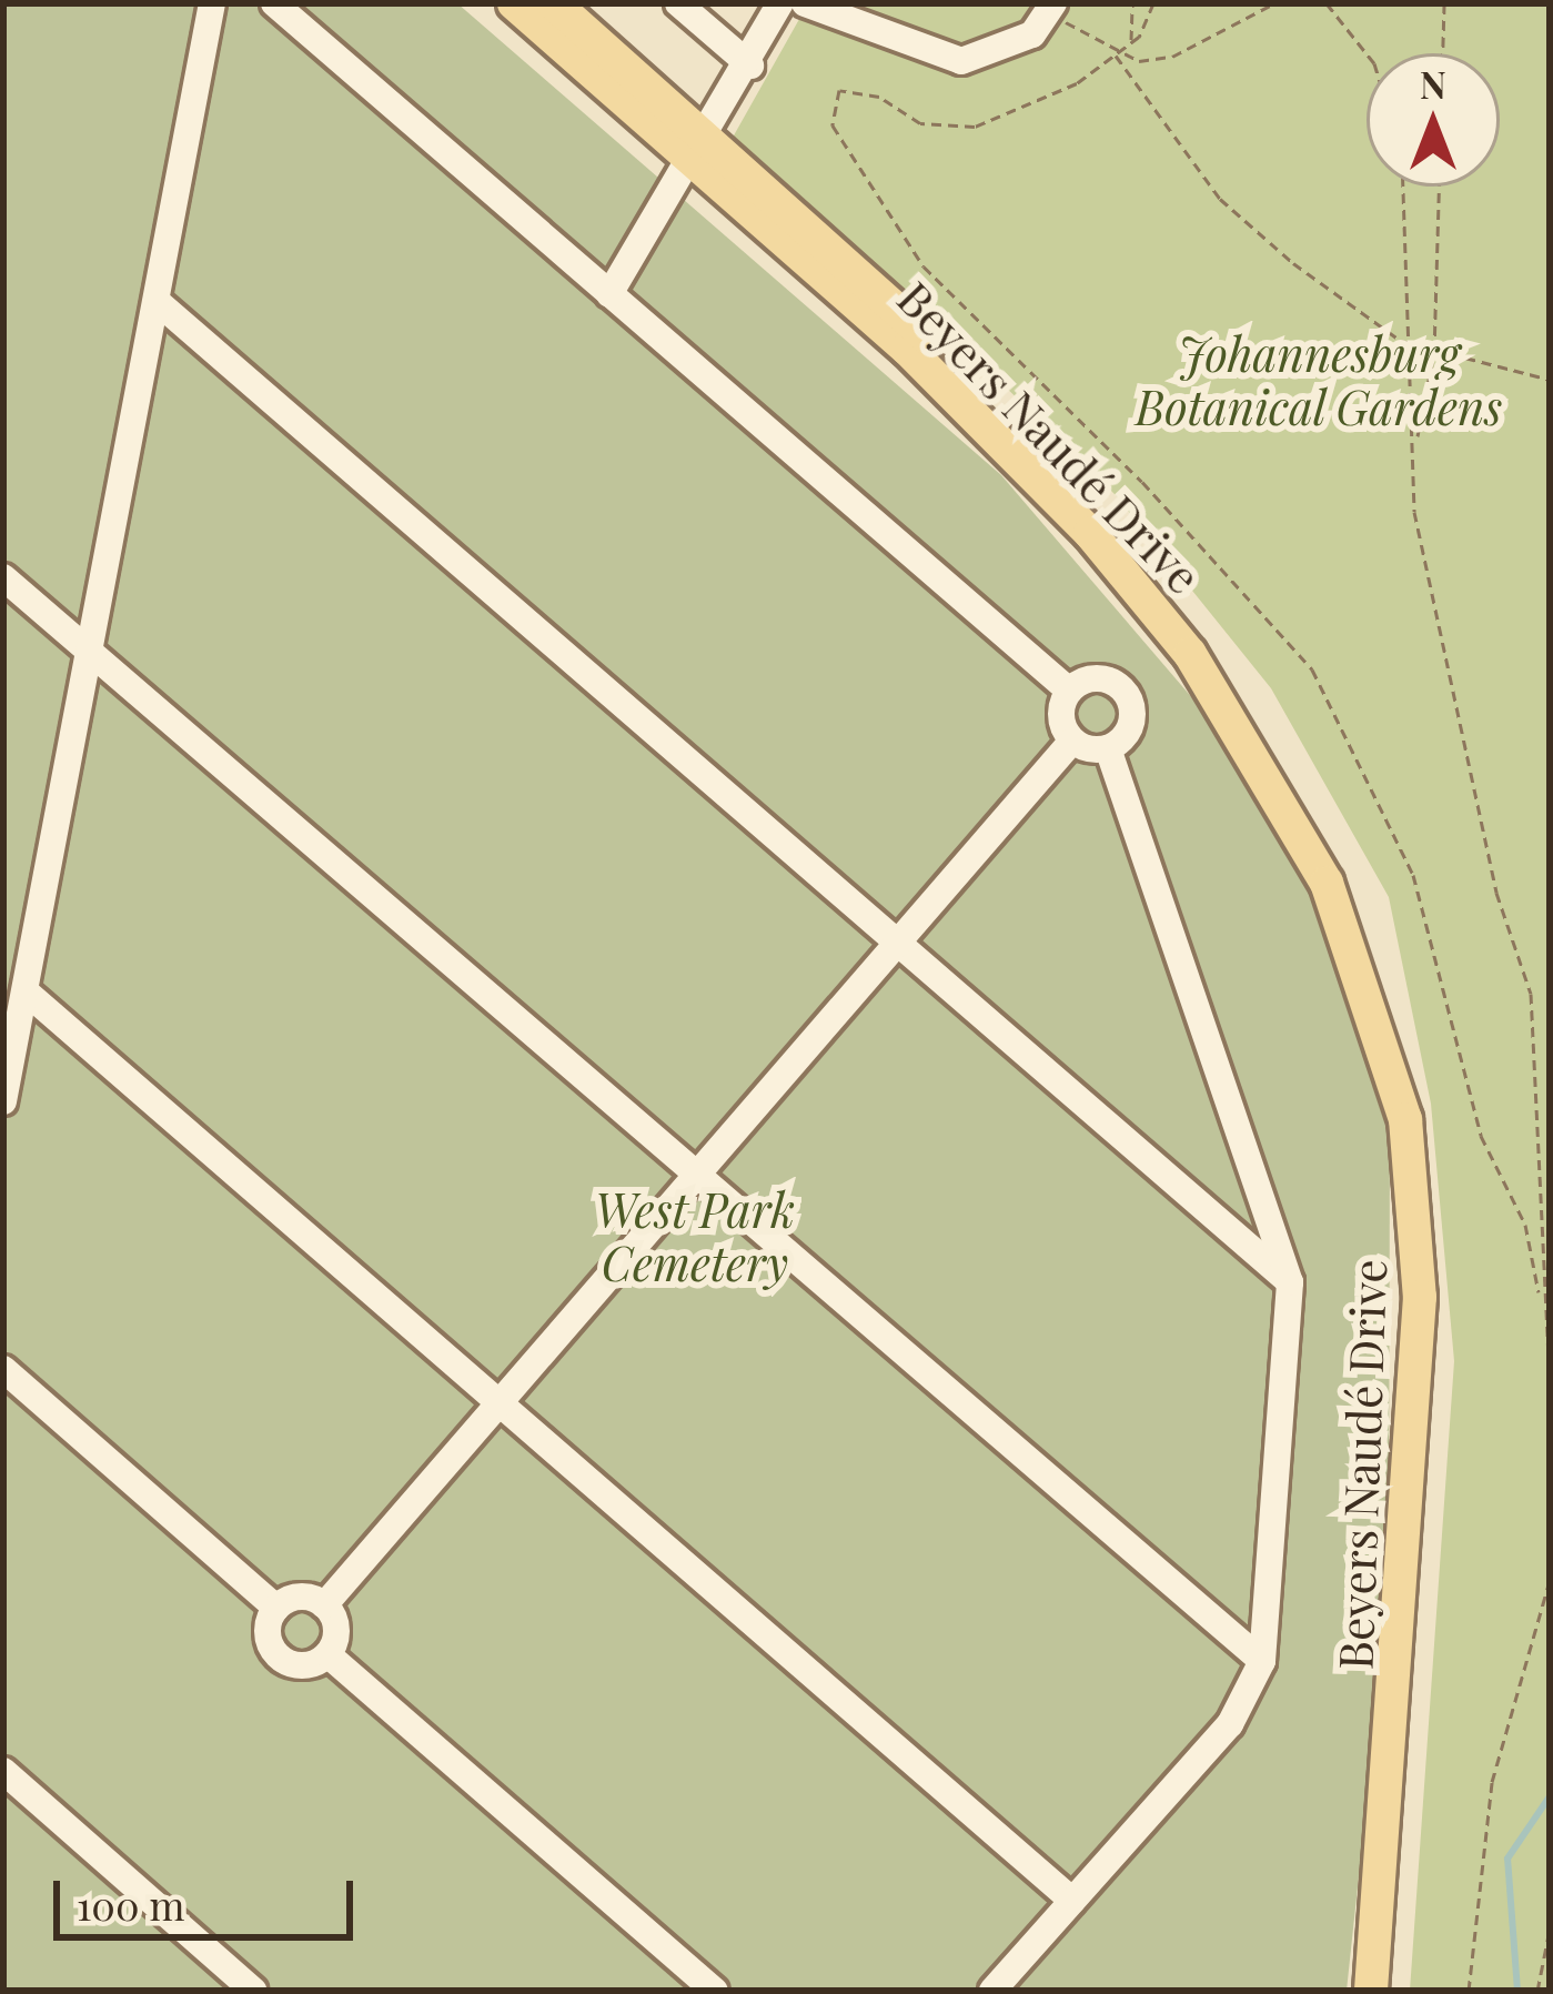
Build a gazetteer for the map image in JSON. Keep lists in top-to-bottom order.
{
  "streets": {
    "main road": ["Beyers Naudé Drive"]
  },
  "parks": ["Johannesburg Botanical Gardens", "West Park Cemetery"],
  "scale_bar": "100 m",
  "north": "top"
}
